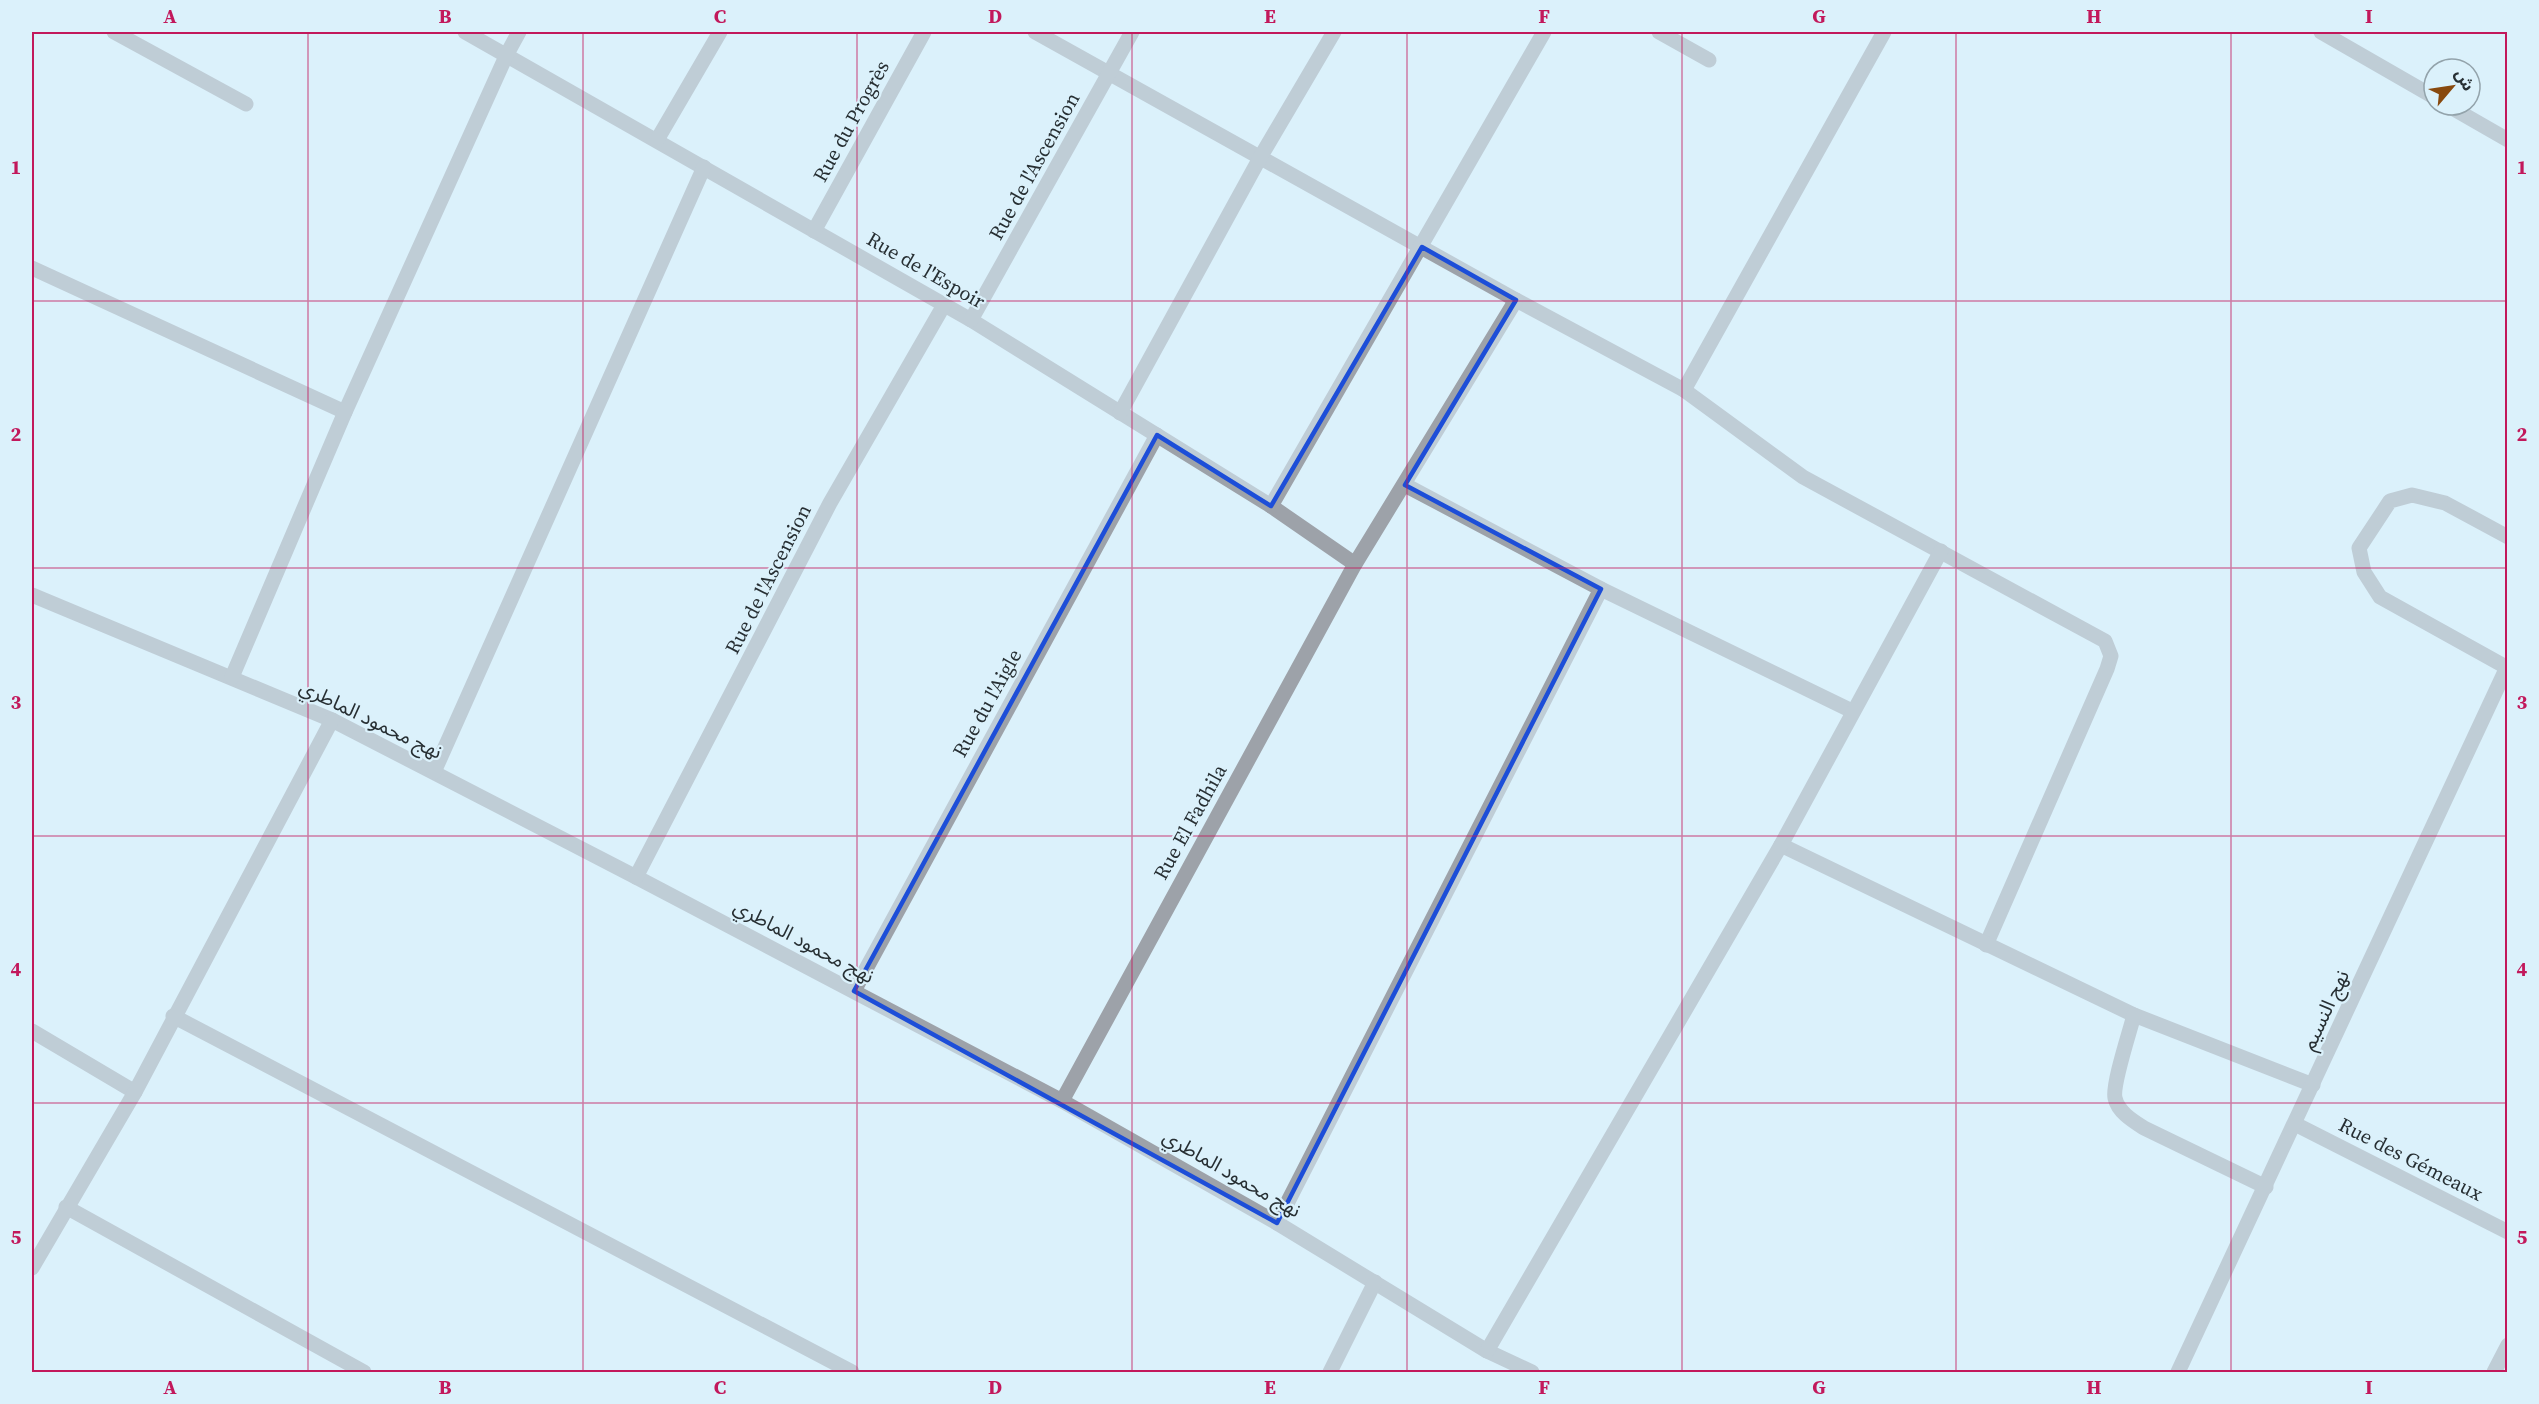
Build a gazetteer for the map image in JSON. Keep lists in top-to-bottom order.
{
  "streets": {
    "street": [
      "Rue du Progrès",
      "Rue de l'Ascension",
      "Rue de l'Espoir",
      "Rue du l'Aigle",
      "نهج محمود الماطري",
      "Rue El Fadhila",
      "نهج النسيم",
      "Rue des Gémeaux"
    ]
  },
  "crossings": [
    ["Rue du Progrès", "Rue de l'Espoir"],
    ["Rue de l'Ascension", "Rue de l'Espoir"],
    ["Rue de l'Ascension", "نهج محمود الماطري"],
    ["Rue de l'Espoir", "Rue du l'Aigle"],
    ["Rue de l'Espoir", "Rue El Fadhila"],
    ["Rue du l'Aigle", "نهج محمود الماطري"],
    ["نهج محمود الماطري", "Rue El Fadhila"],
    ["نهج النسيم", "Rue des Gémeaux"]
  ],
  "north": "top right",
  "grid": {
    "columns": [
      "A",
      "B",
      "C",
      "D",
      "E",
      "F",
      "G",
      "H",
      "I"
    ],
    "rows": [
      "1",
      "2",
      "3",
      "4",
      "5"
    ]
  }
}
